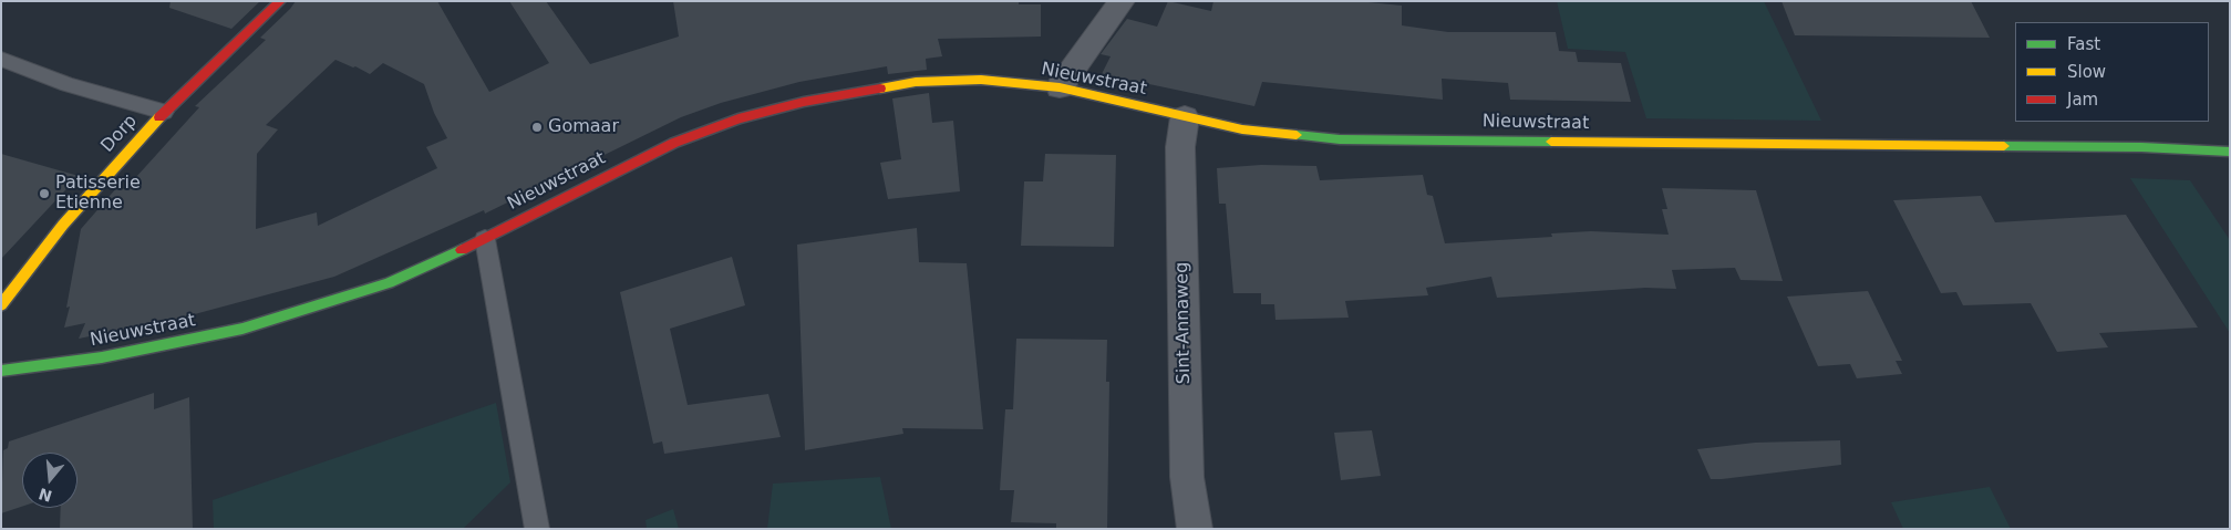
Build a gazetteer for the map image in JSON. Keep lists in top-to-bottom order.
{
  "streets": {
    "street": ["Nieuwstraat", "Dorp", "Sint-Annaweg"]
  },
  "crossings": [
    ["Nieuwstraat", "Sint-Annaweg"]
  ],
  "places": ["Gomaar", "Patisserie Etienne"],
  "legend": ["Fast", "Slow", "Jam"],
  "north": "bottom"
}
